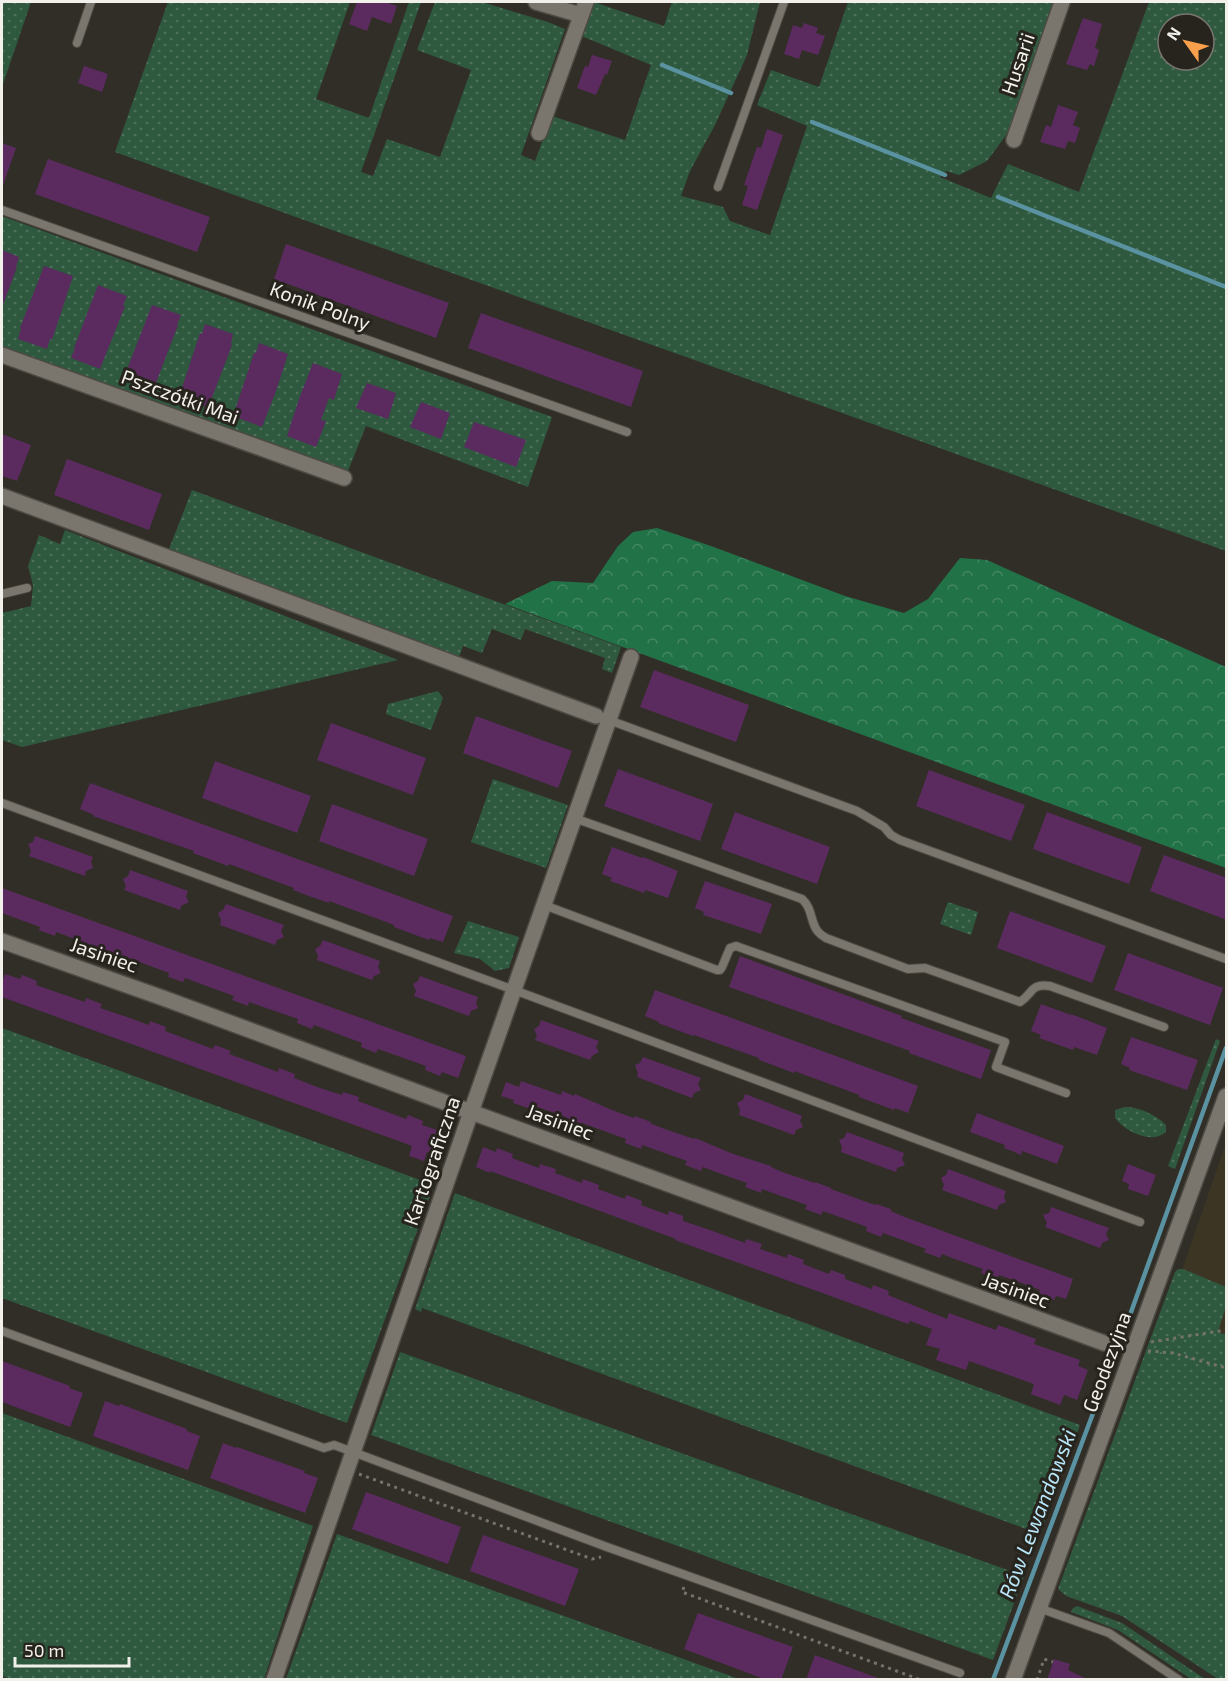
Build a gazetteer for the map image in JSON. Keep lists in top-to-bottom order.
{
  "streets": {
    "street": [
      "Husarii",
      "Pszczółki Mai",
      "Jasiniec",
      "Kartograficzna",
      "Geodezyjna"
    ],
    "lane": ["Konik Polny"]
  },
  "crossings": [
    ["Jasiniec", "Kartograficzna"]
  ],
  "water": ["Rów Lewandowski"],
  "scale_bar": "50 m",
  "north": "top left"
}
